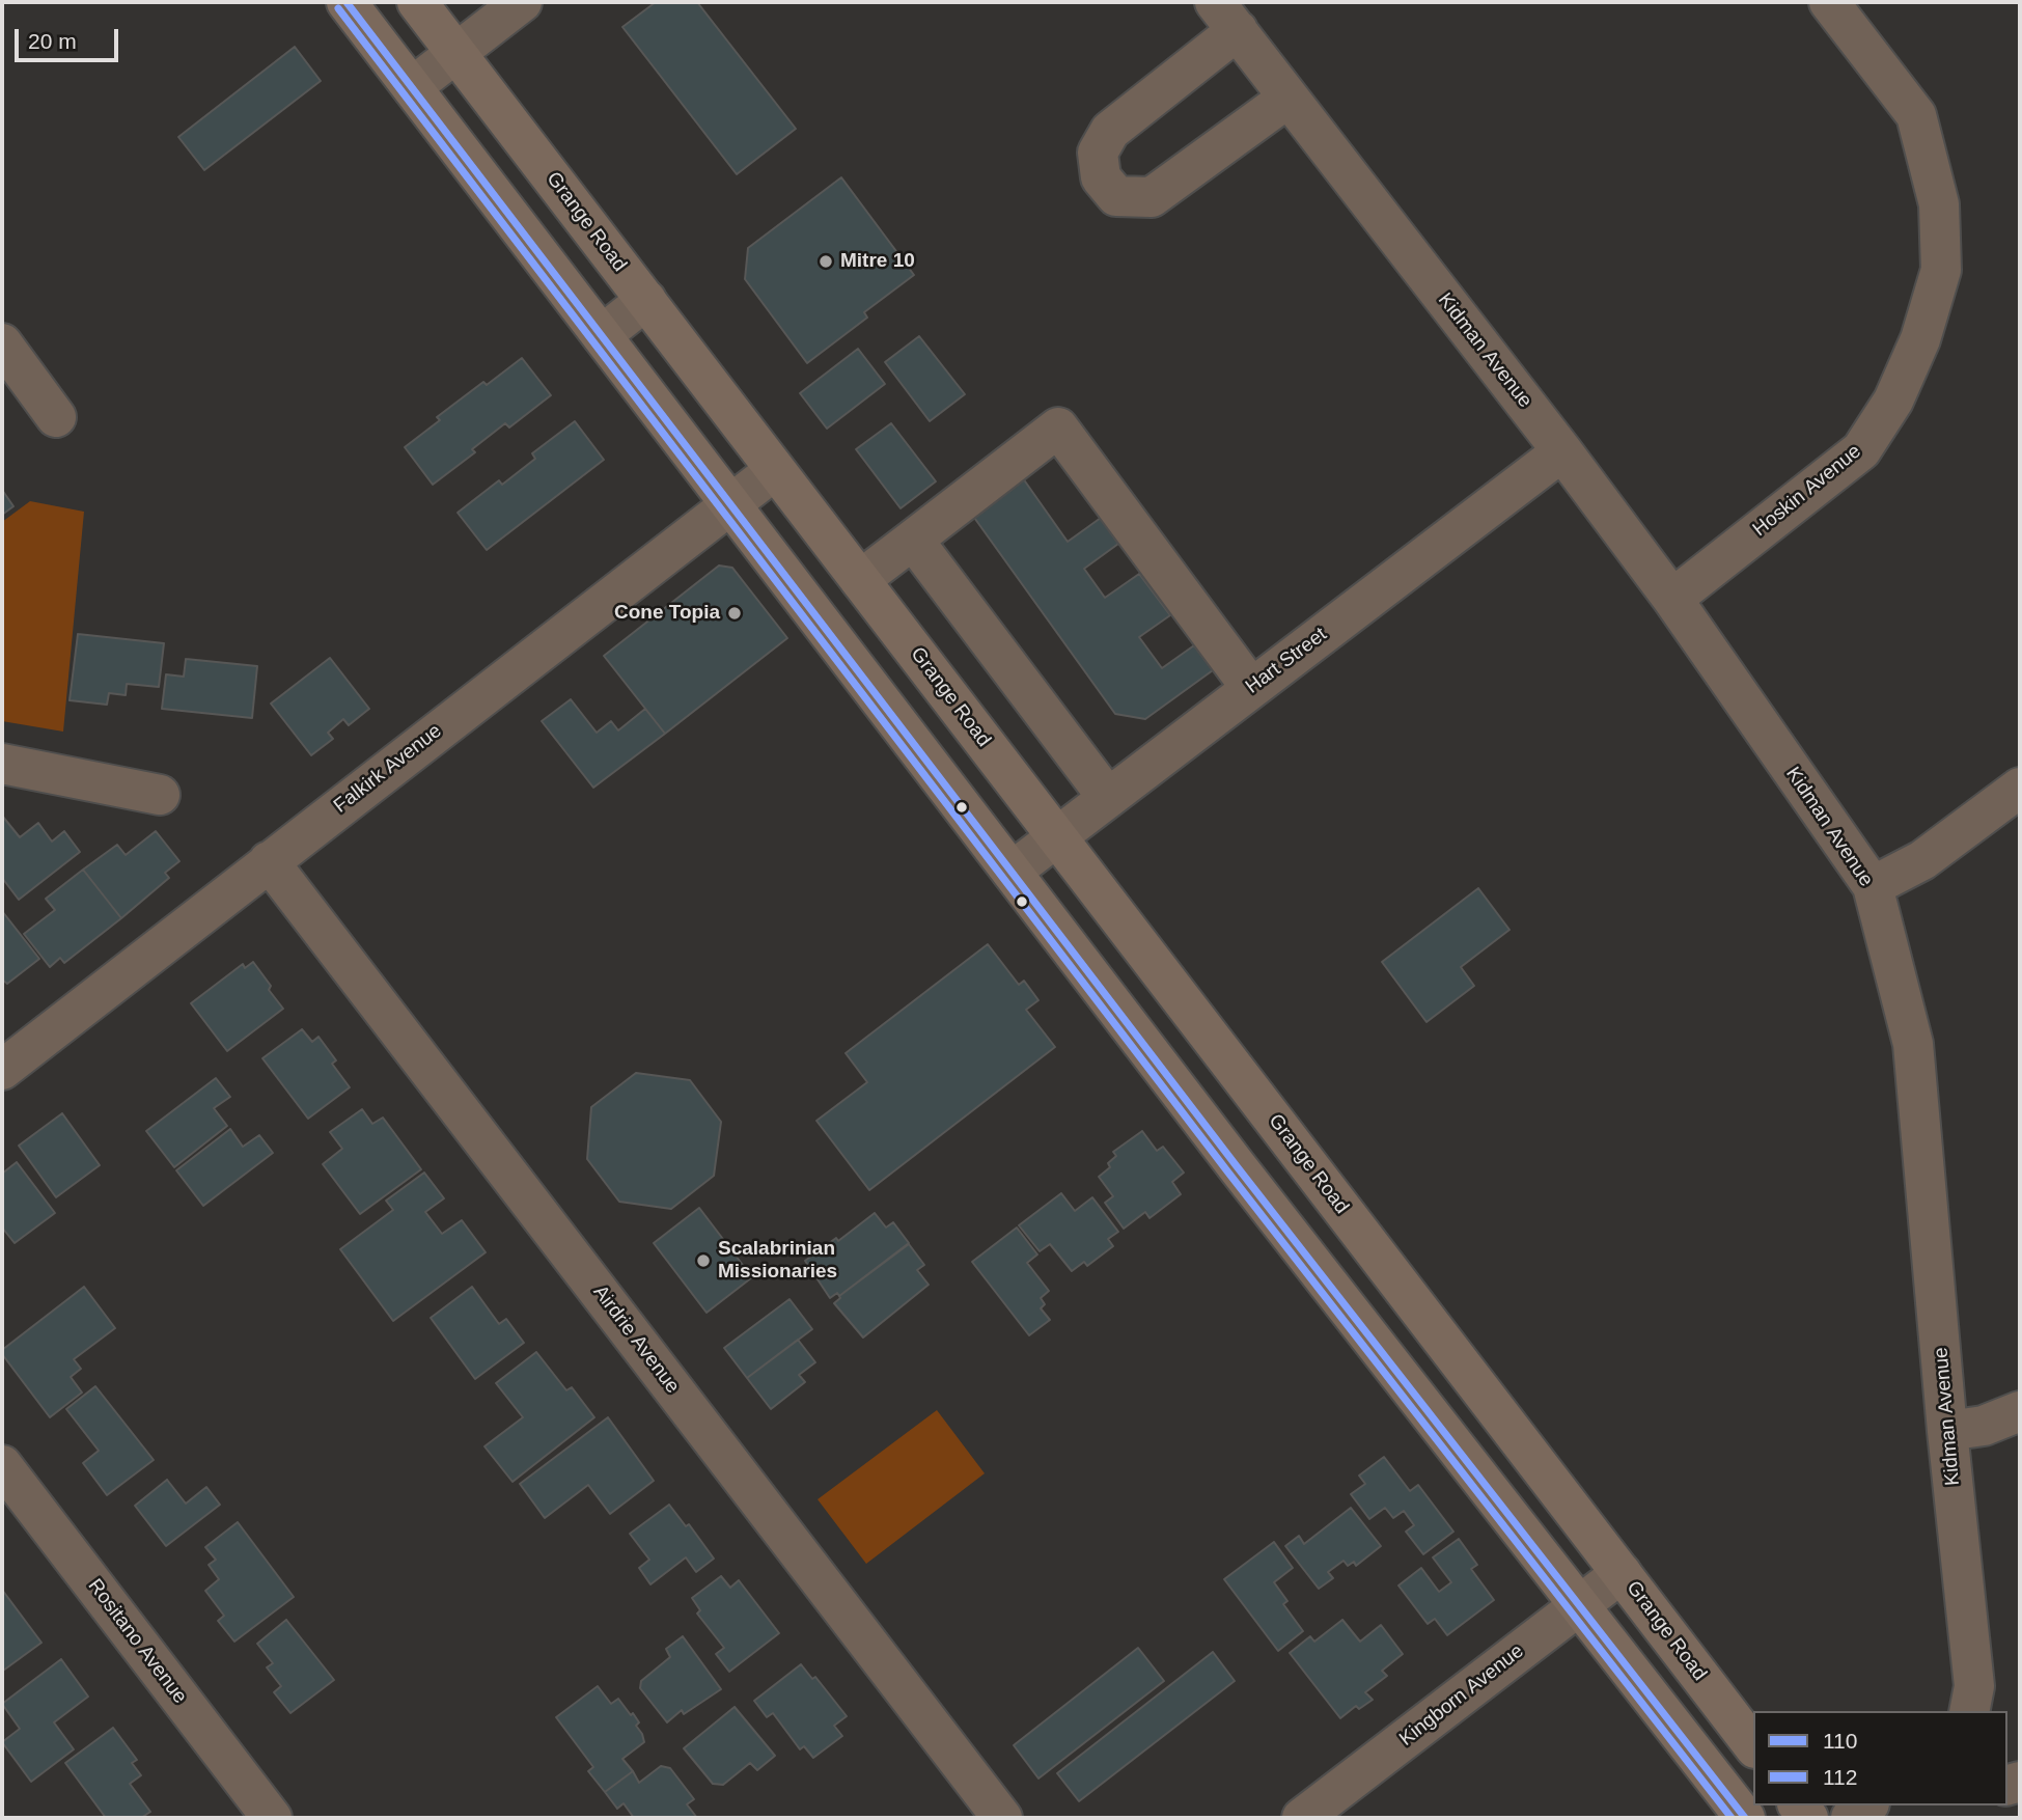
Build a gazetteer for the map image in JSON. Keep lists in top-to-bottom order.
{
  "streets": {
    "main road": ["Grange Road"],
    "street": [
      "Kidman Avenue",
      "Hoskin Avenue",
      "Hart Street",
      "Falkirk Avenue",
      "Airdrie Avenue",
      "Rositano Avenue",
      "Kingborn Avenue"
    ]
  },
  "crossings": [
    ["Grange Road", "Hart Street"],
    ["Grange Road", "Falkirk Avenue"],
    ["Grange Road", "Kingborn Avenue"],
    ["Kidman Avenue", "Hoskin Avenue"],
    ["Kidman Avenue", "Hart Street"],
    ["Falkirk Avenue", "Airdrie Avenue"]
  ],
  "places": ["Mitre 10", "Cone Topia", "Scalabrinian Missionaries"],
  "lines": ["transit line 110", "transit line 112"],
  "legend": ["110", "112"],
  "scale_bar": "20 m"
}
